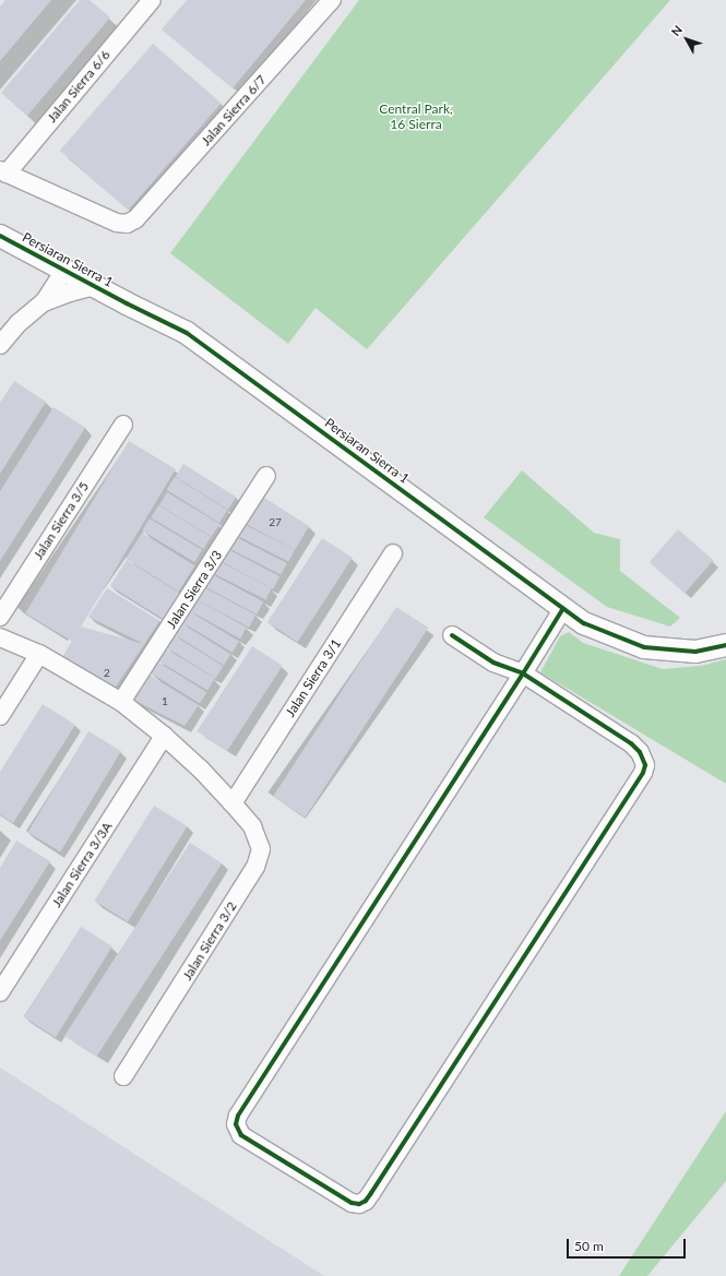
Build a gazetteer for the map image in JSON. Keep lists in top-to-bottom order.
{
  "streets": {
    "street": [
      "Jalan Sierra 6/6",
      "Jalan Sierra 6/7",
      "Persiaran Sierra 1",
      "Jalan Sierra 3/5",
      "Jalan Sierra 3/3",
      "Jalan Sierra 3/1",
      "Jalan Sierra 3/3A",
      "Jalan Sierra 3/2"
    ]
  },
  "crossings": [
    ["Jalan Sierra 6/6", "Jalan Sierra 6/7"],
    ["Jalan Sierra 3/3", "Jalan Sierra 3/2"],
    ["Jalan Sierra 3/1", "Jalan Sierra 3/2"],
    ["Jalan Sierra 3/3A", "Jalan Sierra 3/2"]
  ],
  "parks": ["Central Park, 16 Sierra"],
  "house_numbers": ["27", "2", "1"],
  "scale_bar": "50 m",
  "north": "top left"
}
